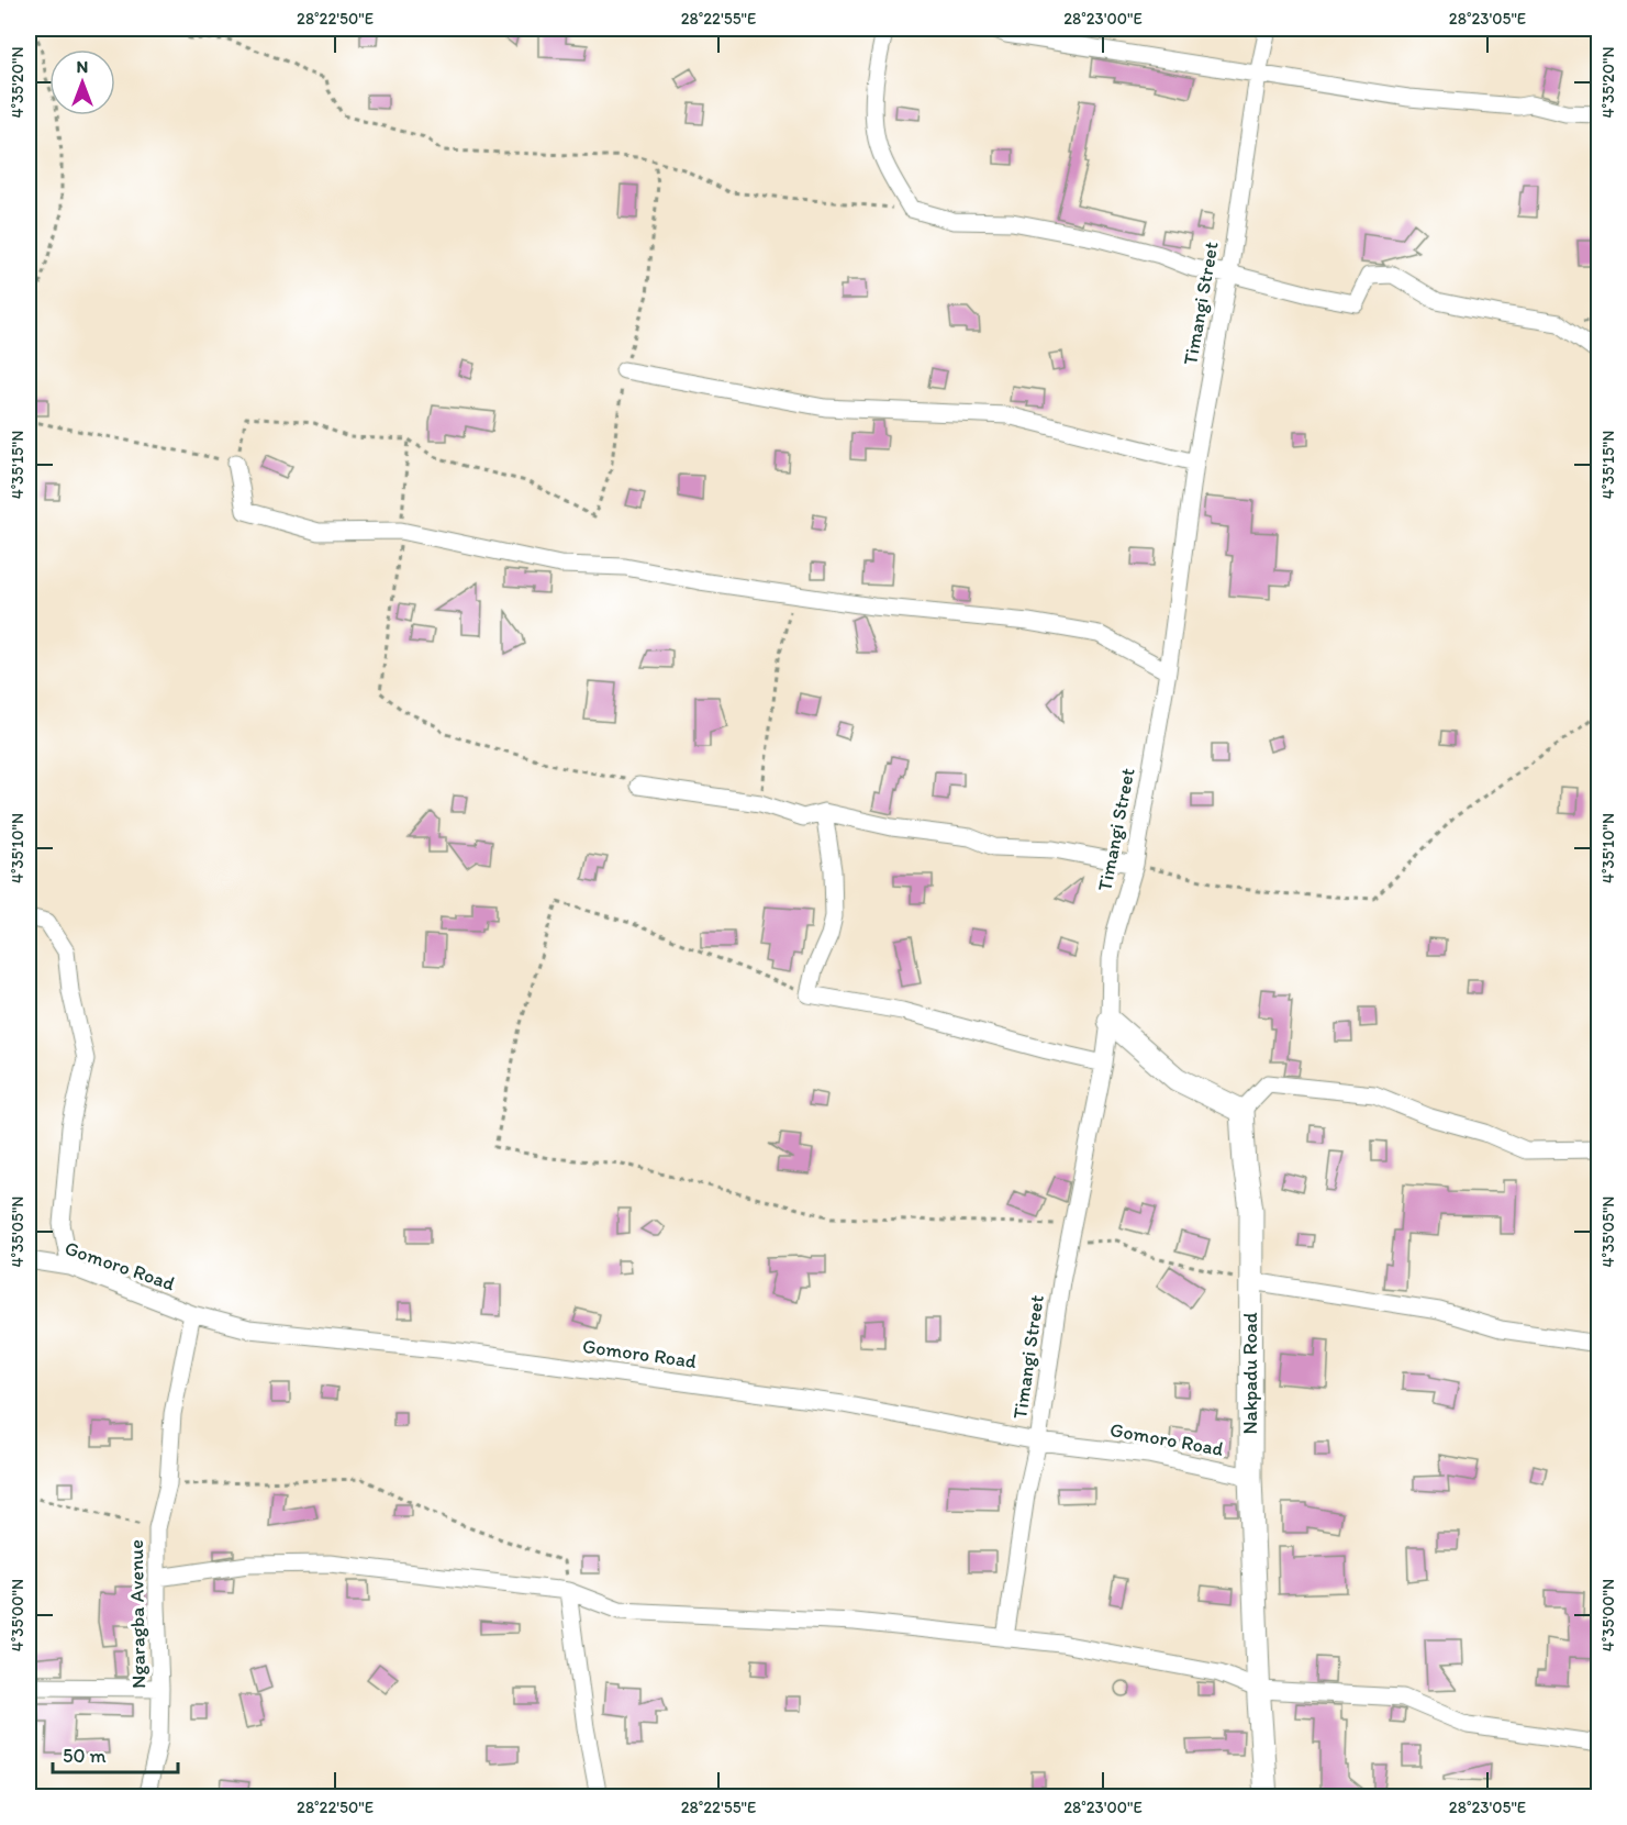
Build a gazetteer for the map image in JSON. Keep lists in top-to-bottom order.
{
  "streets": {
    "street": [
      "Timangi Street",
      "Gomoro Road",
      "Nakpadu Road",
      "Ngaragba Avenue"
    ]
  },
  "crossings": [
    ["Timangi Street", "Gomoro Road"],
    ["Gomoro Road", "Nakpadu Road"],
    ["Gomoro Road", "Ngaragba Avenue"]
  ],
  "scale_bar": "50 m",
  "north": "top",
  "coordinates": [
    "28°22'50\"E",
    "28°22'55\"E",
    "28°23'00\"E",
    "28°23'05\"E",
    "4°35'20\"N",
    "4°35'15\"N",
    "4°35'10\"N",
    "4°35'05\"N",
    "4°35'00\"N"
  ]
}
